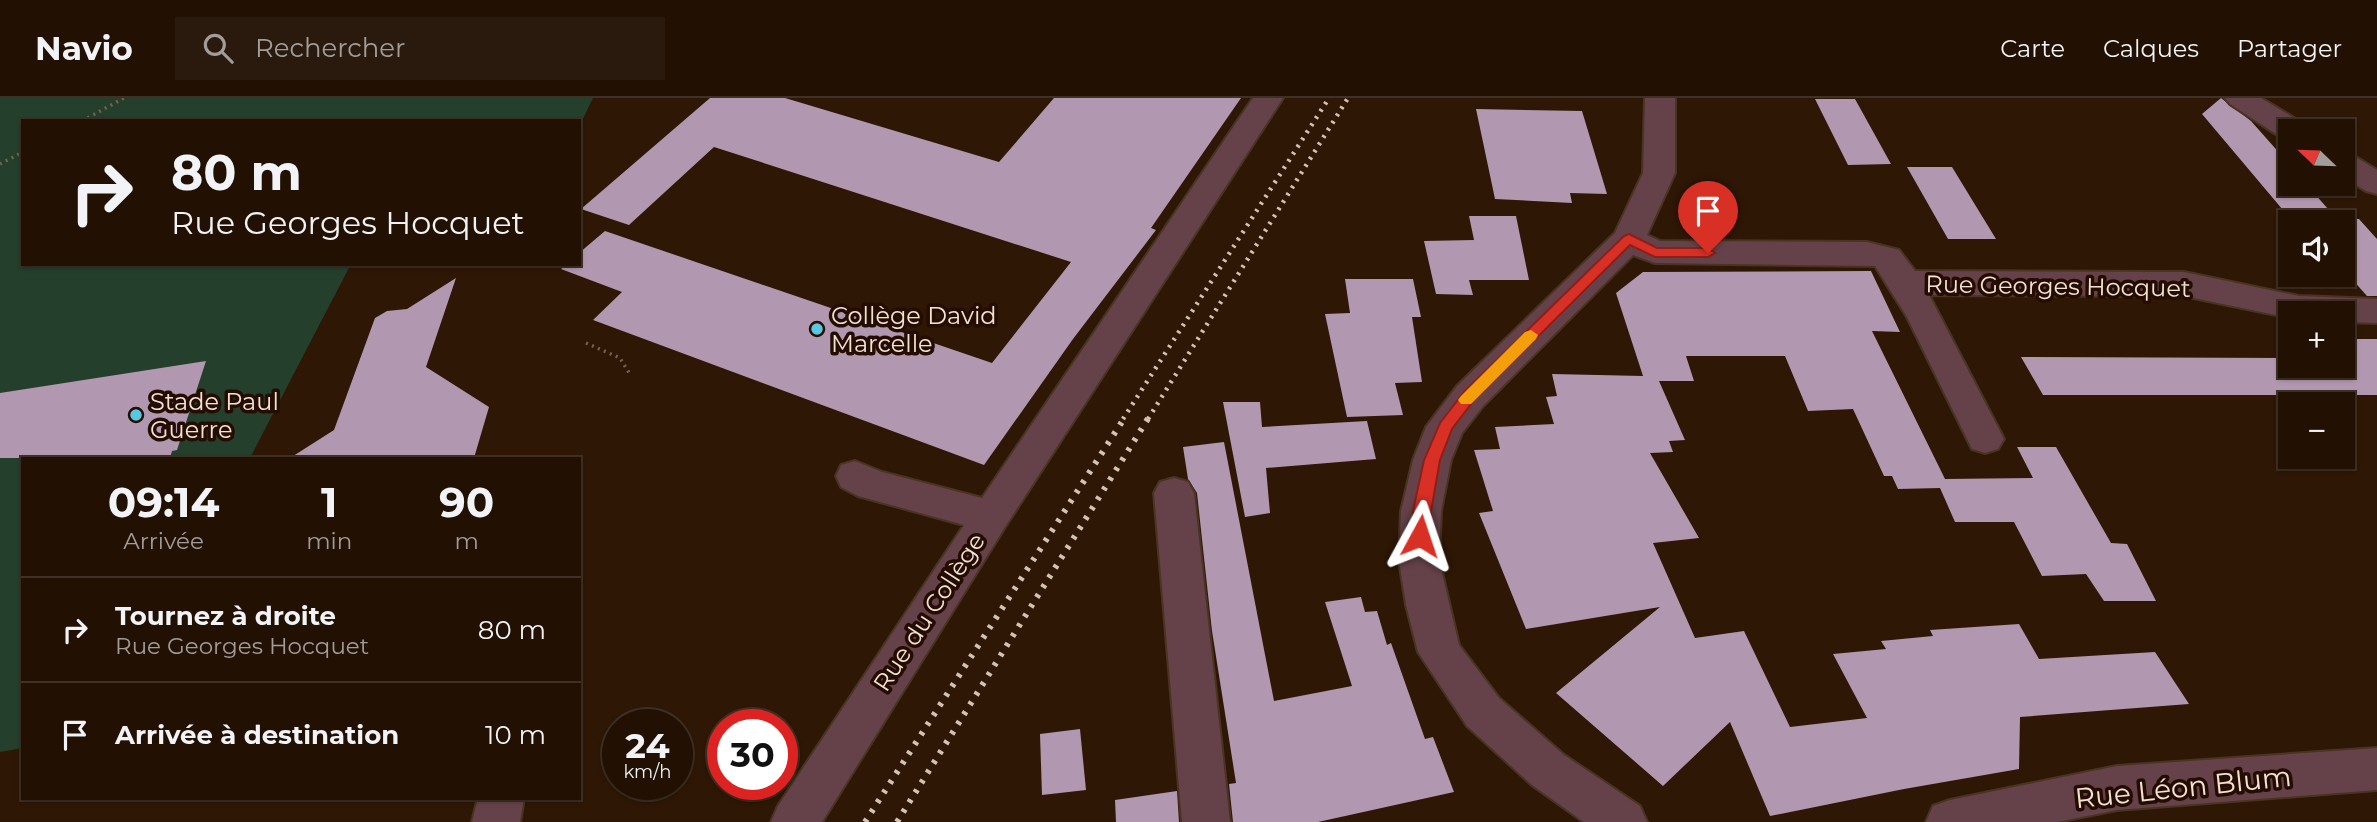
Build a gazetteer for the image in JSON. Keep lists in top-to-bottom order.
{
  "streets": {
    "street": ["Rue Georges Hocquet", "Rue du Collège", "Rue Léon Blum"]
  },
  "places": ["Collège David Marcelle", "Stade Paul Guerre"],
  "north": "top left",
  "page": {
    "header": "Navio",
    "search": "Rechercher",
    "nav": ["Carte", "Calques", "Partager"],
    "map_buttons": ["+", "−"],
    "turn": ["80 m", "Rue Georges Hocquet"],
    "eta": [
      "09:14",
      "Arrivée",
      "1",
      "min",
      "90",
      "m"
    ],
    "list": [
      {
        "name": "Tournez à droite",
        "note": "Rue Georges Hocquet",
        "value": "80 m"
      },
      {
        "name": "Arrivée à destination",
        "value": "10 m"
      }
    ],
    "speed": "24 km/h",
    "limit": "30"
  }
}
